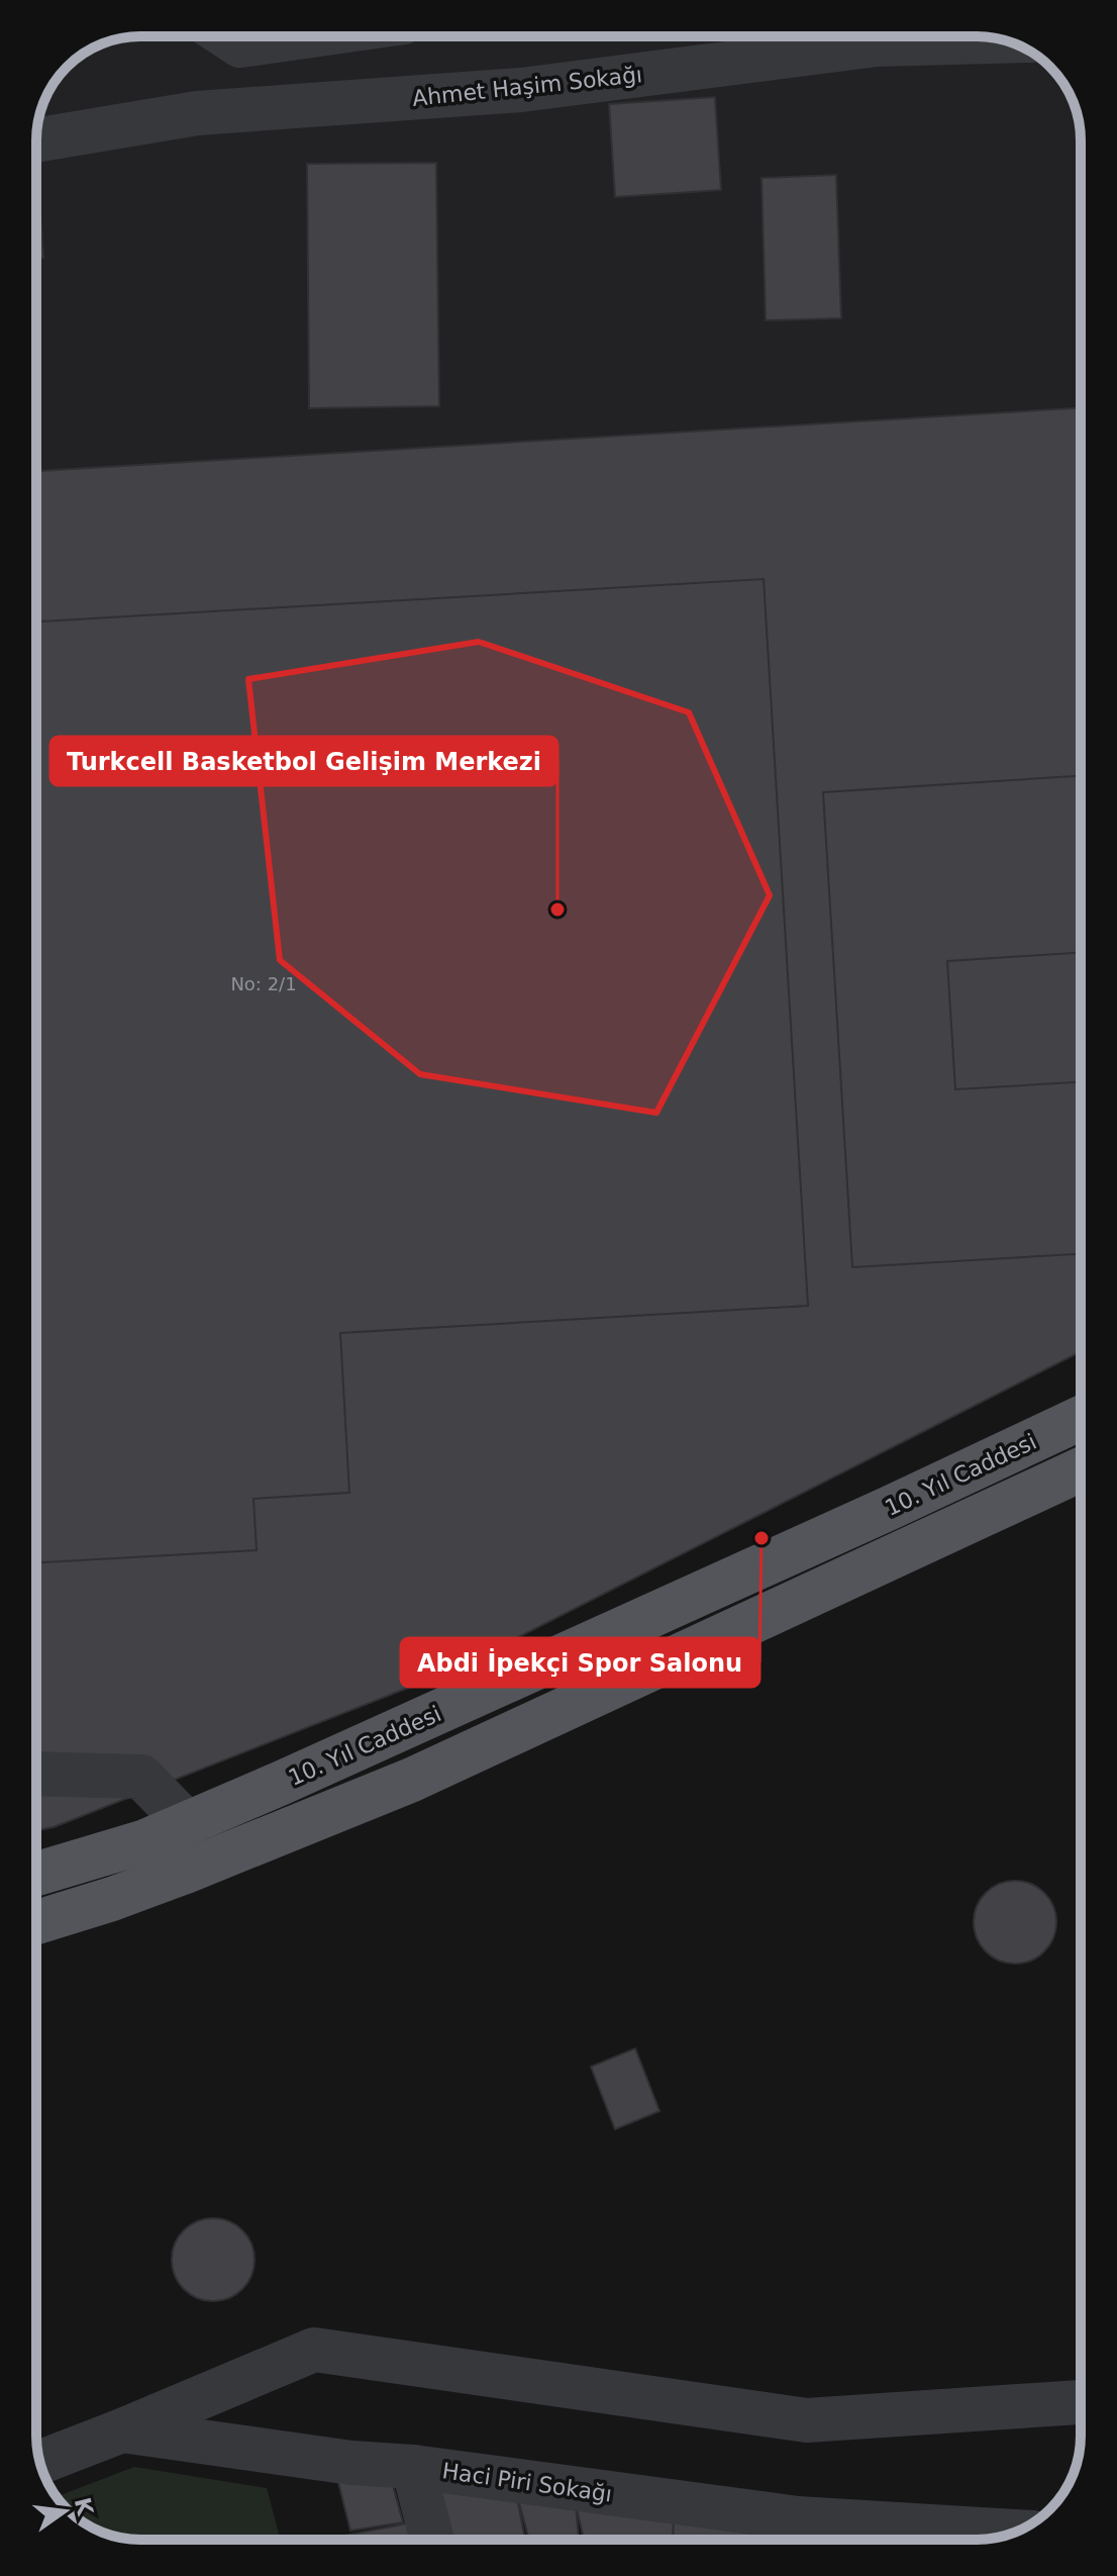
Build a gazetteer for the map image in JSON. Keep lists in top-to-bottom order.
{
  "streets": {
    "main road": ["10. Yıl Caddesi"],
    "street": ["Ahmet Haşim Sokağı", "Haci Piri Sokağı"]
  },
  "places": ["Turkcell Basketbol Gelişim Merkezi", "Abdi İpekçi Spor Salonu"],
  "house_numbers": ["No: 2/1"],
  "north": "right"
}
